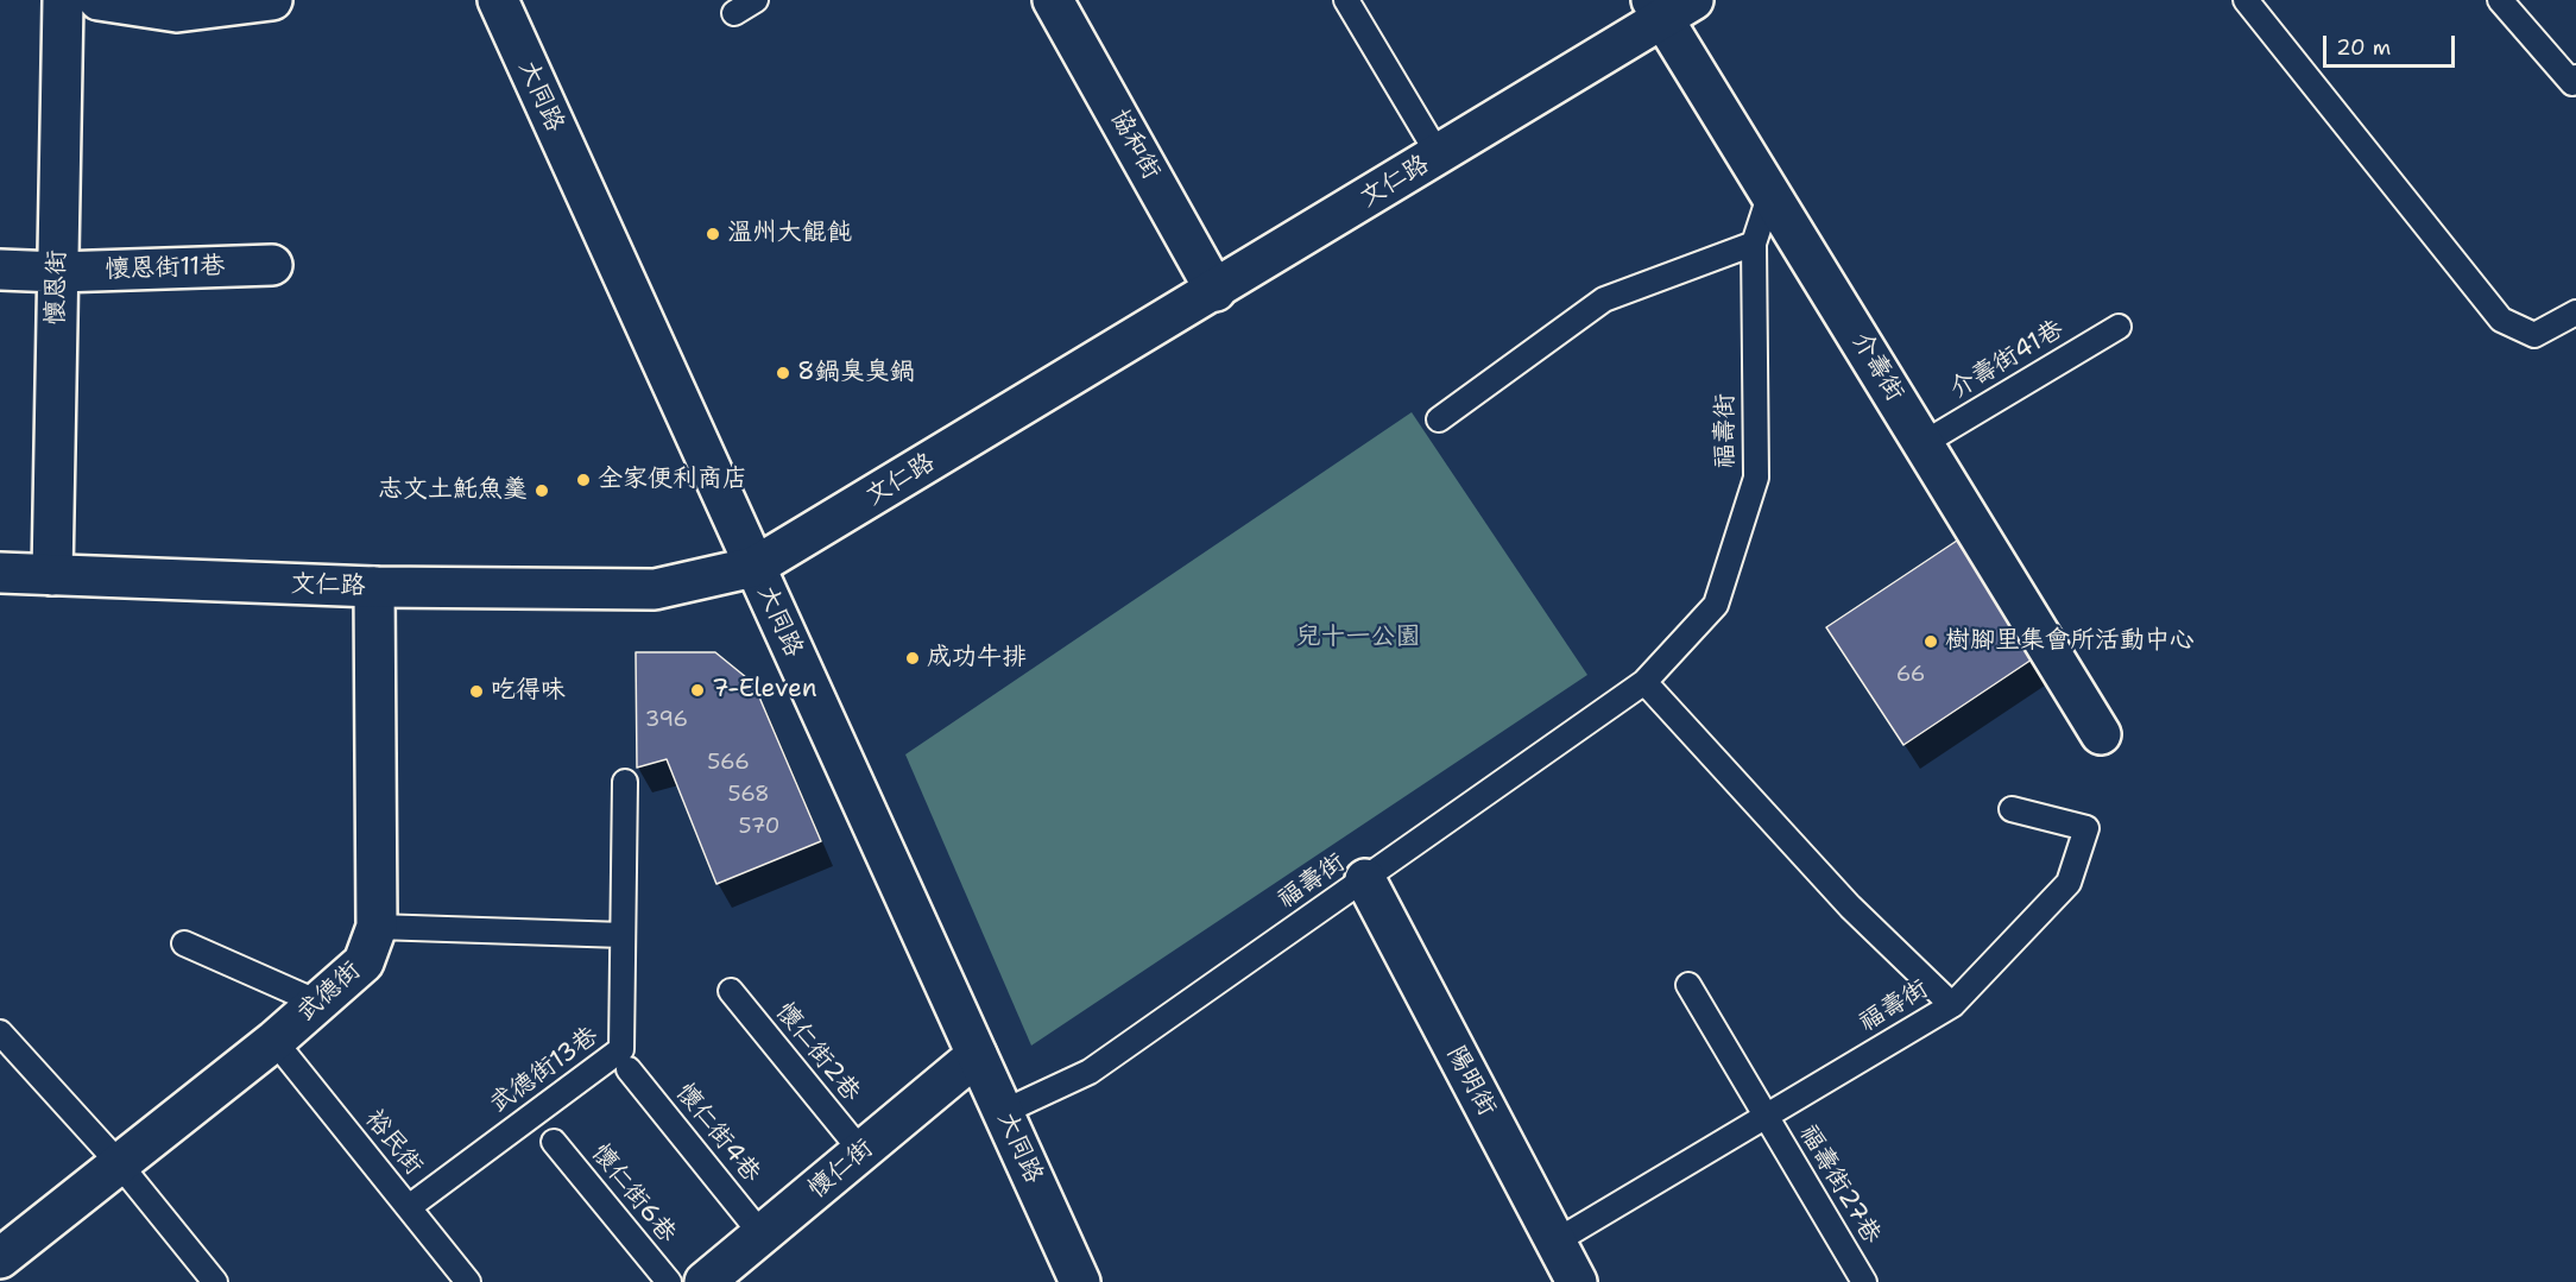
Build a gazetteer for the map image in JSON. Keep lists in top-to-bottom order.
{
  "streets": {
    "street": [
      "大同路",
      "協和街",
      "文仁路",
      "懷恩街11巷",
      "懷恩街",
      "介壽街",
      "武德街",
      "陽明街",
      "懷仁街"
    ],
    "lane": [
      "介壽街41巷",
      "福壽街",
      "懷仁街2巷",
      "武德街13巷",
      "懷仁街4巷",
      "裕民街",
      "福壽街27巷",
      "懷仁街6巷"
    ]
  },
  "crossings": [
    ["大同路", "文仁路"],
    ["大同路", "福壽街"],
    ["大同路", "懷仁街"],
    ["協和街", "文仁路"],
    ["文仁路", "懷恩街"],
    ["文仁路", "介壽街"],
    ["文仁路", "武德街"],
    ["懷恩街11巷", "懷恩街"],
    ["介壽街41巷", "介壽街"],
    ["介壽街", "福壽街"],
    ["福壽街", "陽明街"],
    ["福壽街", "福壽街27巷"],
    ["武德街", "裕民街"],
    ["懷仁街2巷", "懷仁街"],
    ["武德街13巷", "裕民街"],
    ["懷仁街4巷", "懷仁街"]
  ],
  "parks": ["兒十一公園"],
  "places": [
    "溫州大餛飩",
    "8鍋臭臭鍋",
    "全家便利商店",
    "志文土魠魚羹",
    "樹腳里集會所活動中心",
    "成功牛排",
    "7-Eleven",
    "吃得味"
  ],
  "house_numbers": [
    "66",
    "396",
    "566",
    "568",
    "570"
  ],
  "scale_bar": "20 m"
}
